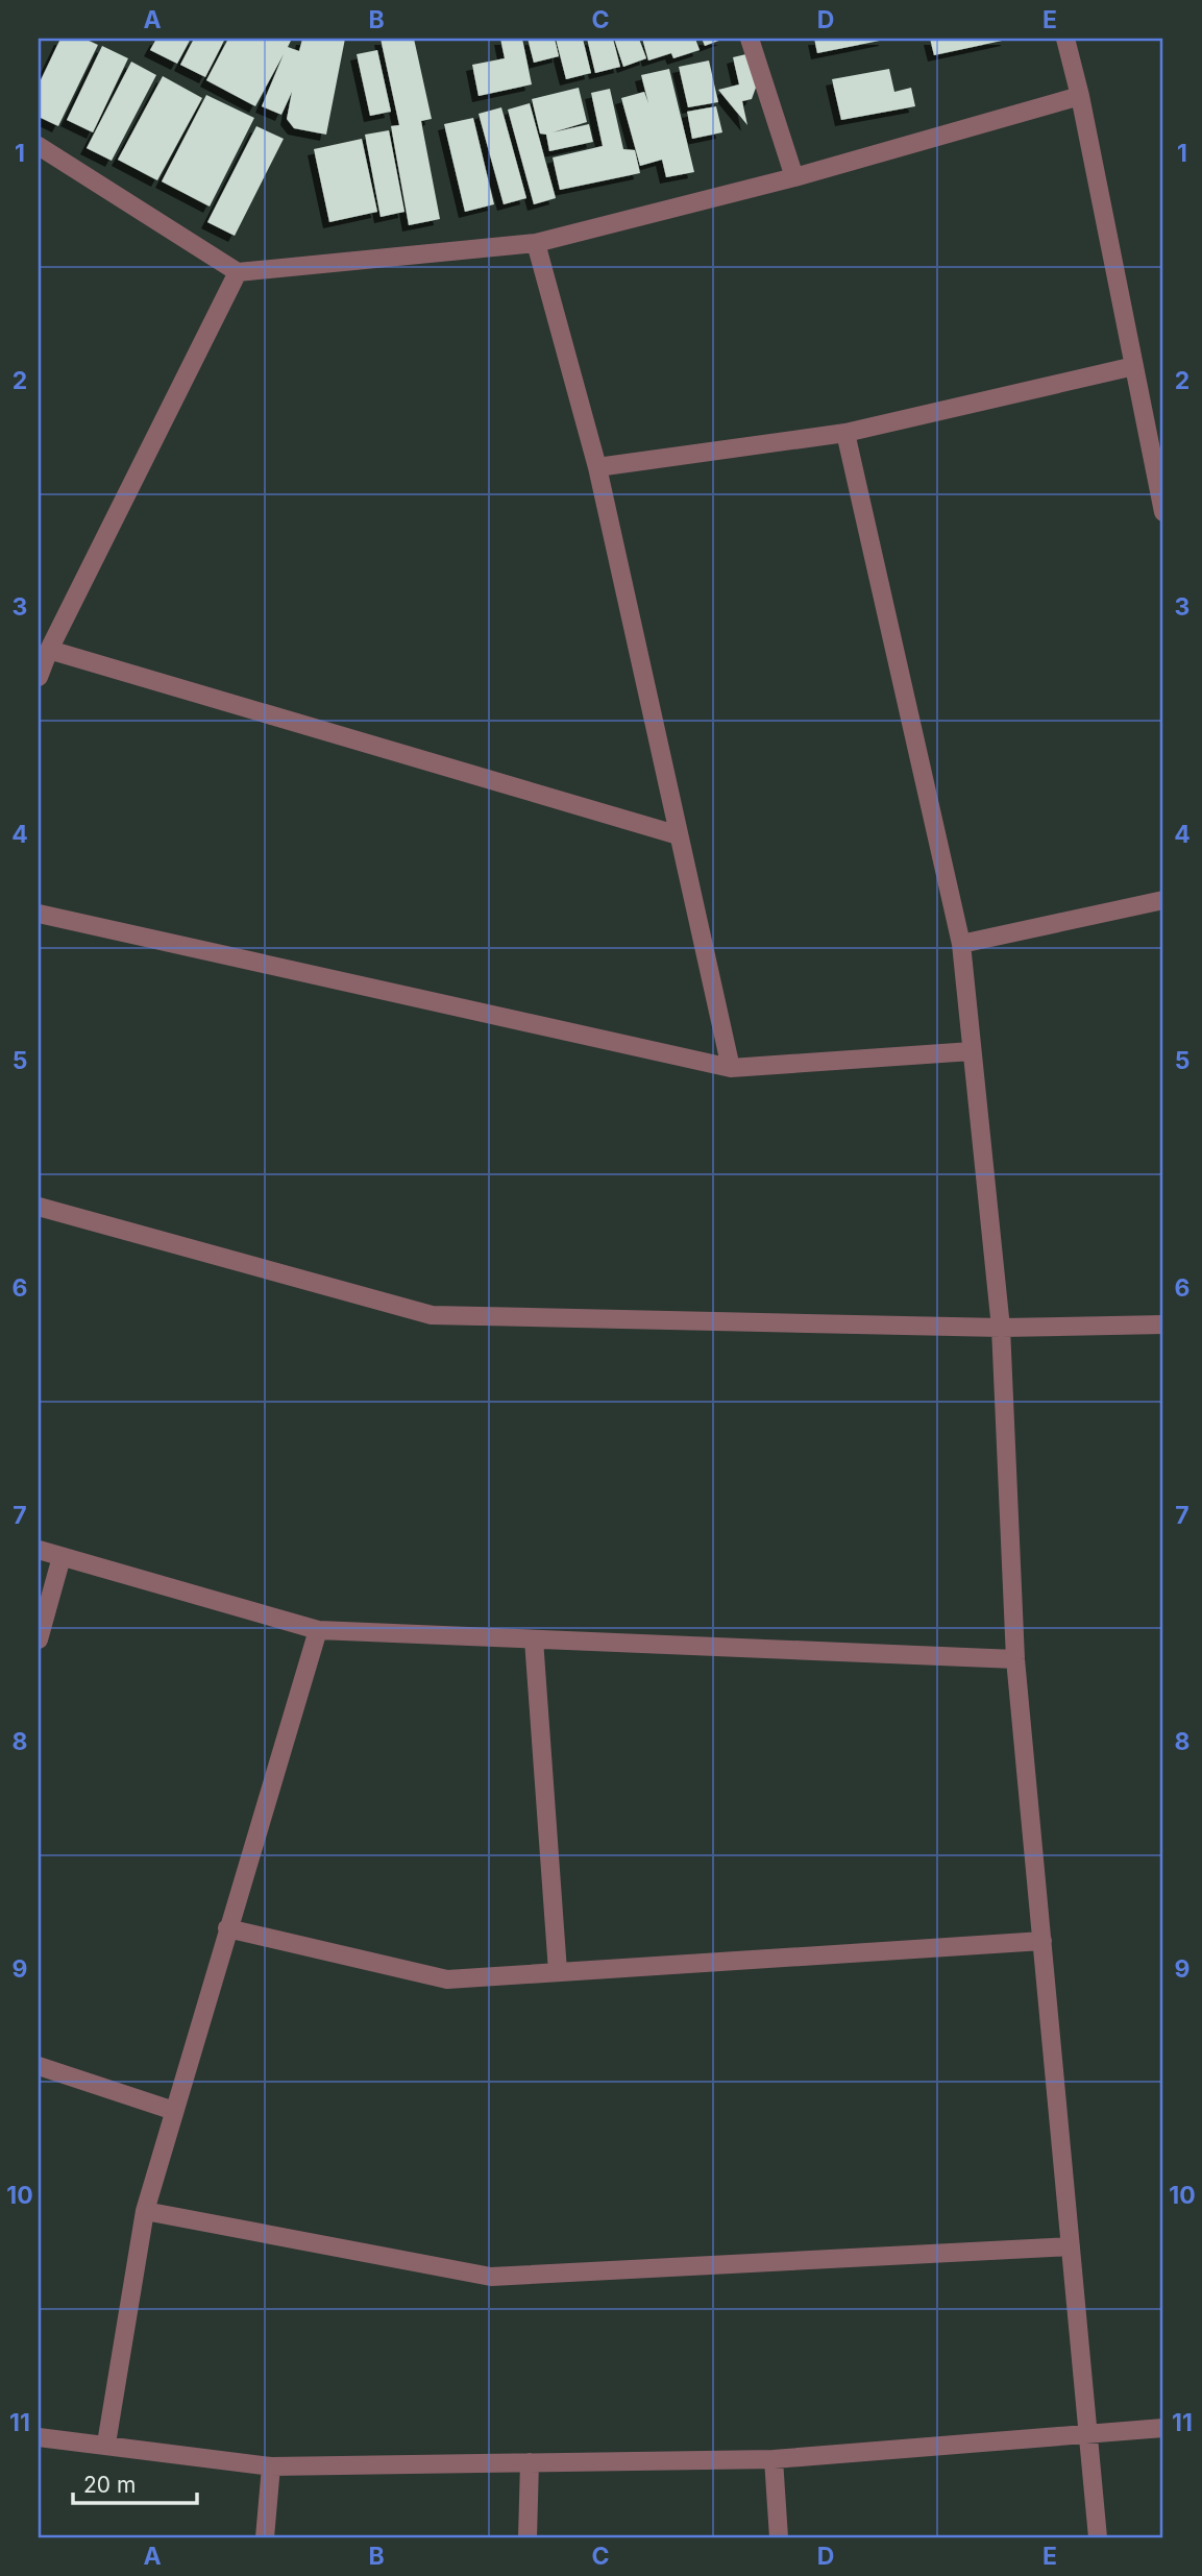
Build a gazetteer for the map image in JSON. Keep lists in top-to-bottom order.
{
  "scale_bar": "20 m",
  "grid": {
    "columns": [
      "A",
      "B",
      "C",
      "D",
      "E"
    ],
    "rows": [
      "1",
      "2",
      "3",
      "4",
      "5",
      "6",
      "7",
      "8",
      "9",
      "10",
      "11"
    ]
  }
}
